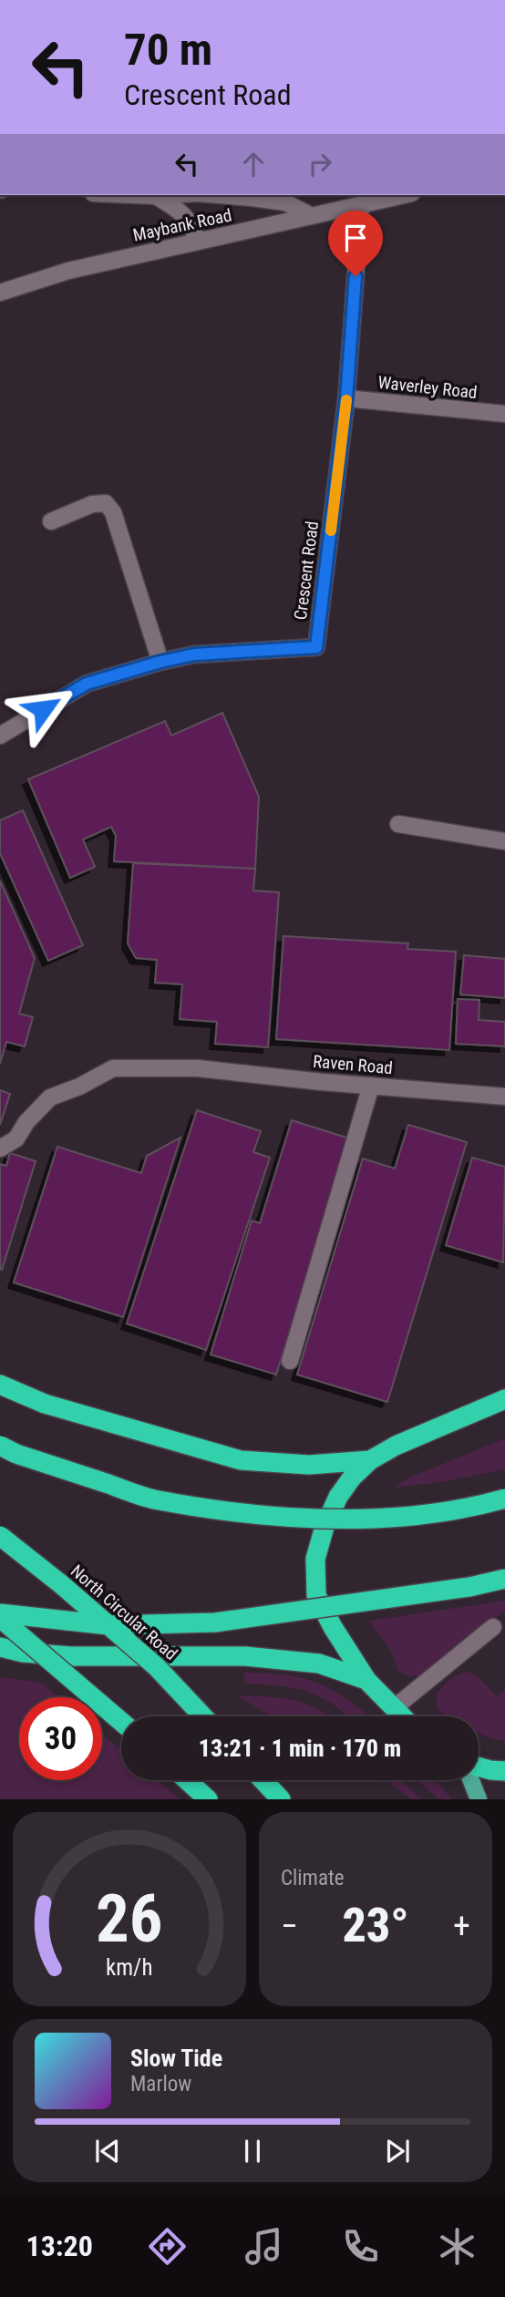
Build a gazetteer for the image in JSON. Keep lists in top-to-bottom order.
{
  "streets": {
    "highway": ["North Circular Road"],
    "street": [
      "Maybank Road",
      "Waverley Road",
      "Crescent Road",
      "Raven Road"
    ]
  },
  "crossings": [
    ["Maybank Road", "Crescent Road"],
    ["Waverley Road", "Crescent Road"]
  ],
  "page": {
    "turn": ["70 m", "Crescent Road"],
    "limit": "30",
    "trip": "13:21 · 1 min · 170 m",
    "tile": "Climate",
    "heat": ["−", "23°", "+"],
    "song": ["Slow Tide", "Marlow"],
    "tabs": "13:20",
    "gauge": ["26", "km/h"]
  }
}
